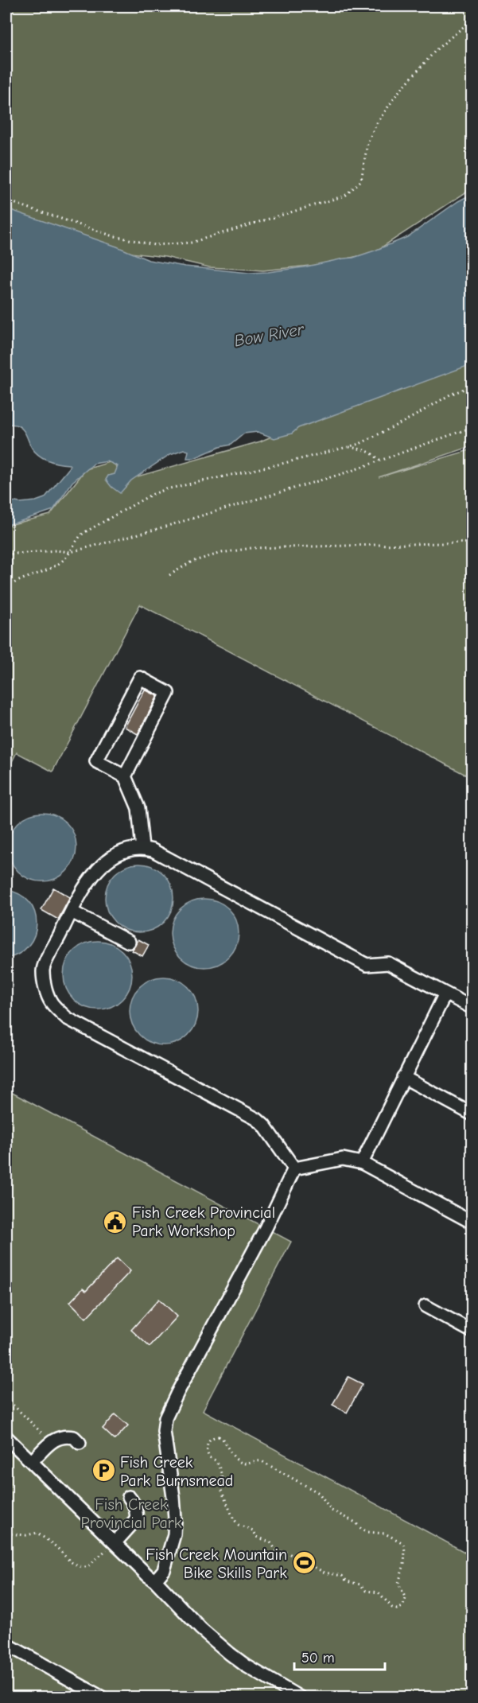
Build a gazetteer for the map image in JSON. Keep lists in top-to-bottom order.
{
  "water": ["Bow River"],
  "parks": ["Fish Creek Provincial Park"],
  "places": {
    "public building": ["Fish Creek Provincial Park Workshop"],
    "parking": ["Fish Creek Park Burnsmead"],
    "sports": ["Fish Creek Mountain Bike Skills Park"]
  },
  "scale_bar": "50 m"
}
